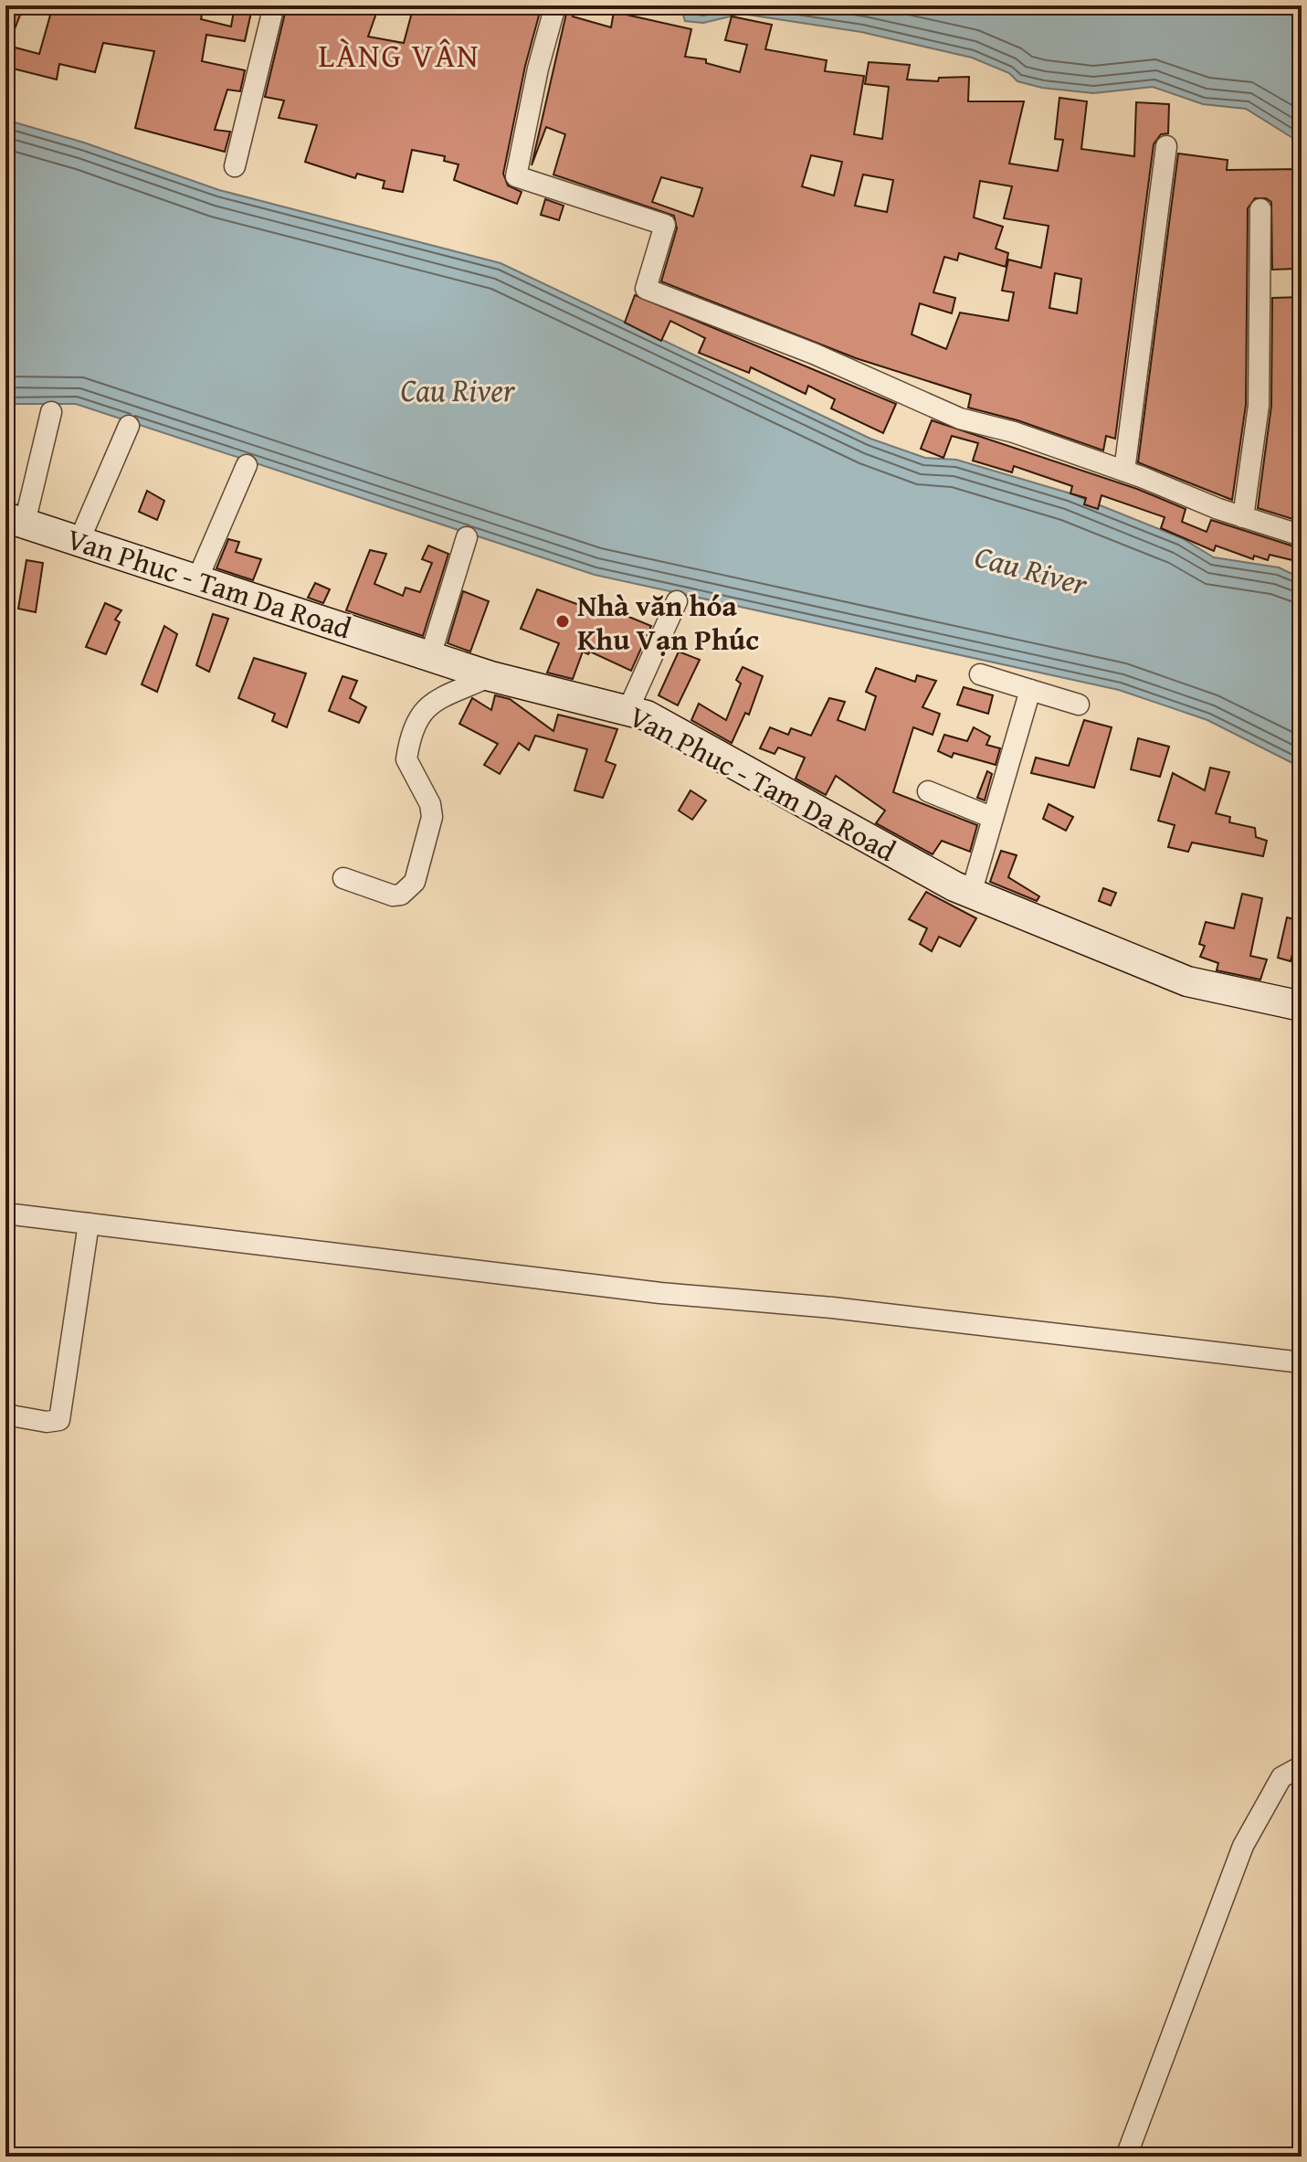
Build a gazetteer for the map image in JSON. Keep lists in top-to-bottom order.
{
  "streets": {
    "main road": ["Van Phuc - Tam Da Road"]
  },
  "districts": ["LÀNG VÂN"],
  "water": ["Cau River"],
  "places": ["Nhà văn hóa Khu Vạn Phúc"]
}
